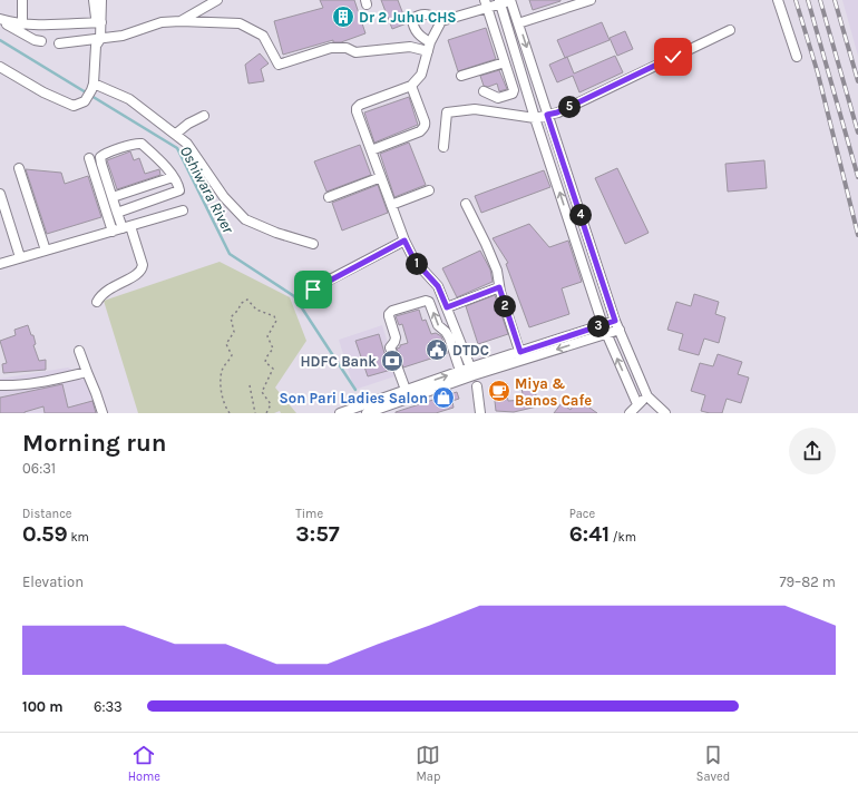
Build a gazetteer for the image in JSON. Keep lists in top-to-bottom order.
{
  "water": ["Oshiwara River"],
  "places": {
    "building": ["Dr 2 Juhu CHS"],
    "public building": ["DTDC"],
    "bank": ["HDFC Bank"],
    "cafe": ["Miya & Banos Cafe"],
    "shop": ["Son Pari Ladies Salon"]
  },
  "page": {
    "pins": [
      "5",
      "4",
      "1",
      "2",
      "3"
    ],
    "heading": ["Morning run", "06:31"],
    "stats": [
      ["Distance", "0.59 km"],
      ["Time", "3:57"],
      ["Pace", "6:41 /km"]
    ],
    "chart": ["Elevation", "79–82 m"],
    "list": [
      {
        "name": "100 m",
        "note": "6:33"
      }
    ],
    "tabs": ["Home", "Map", "Saved"]
  }
}
